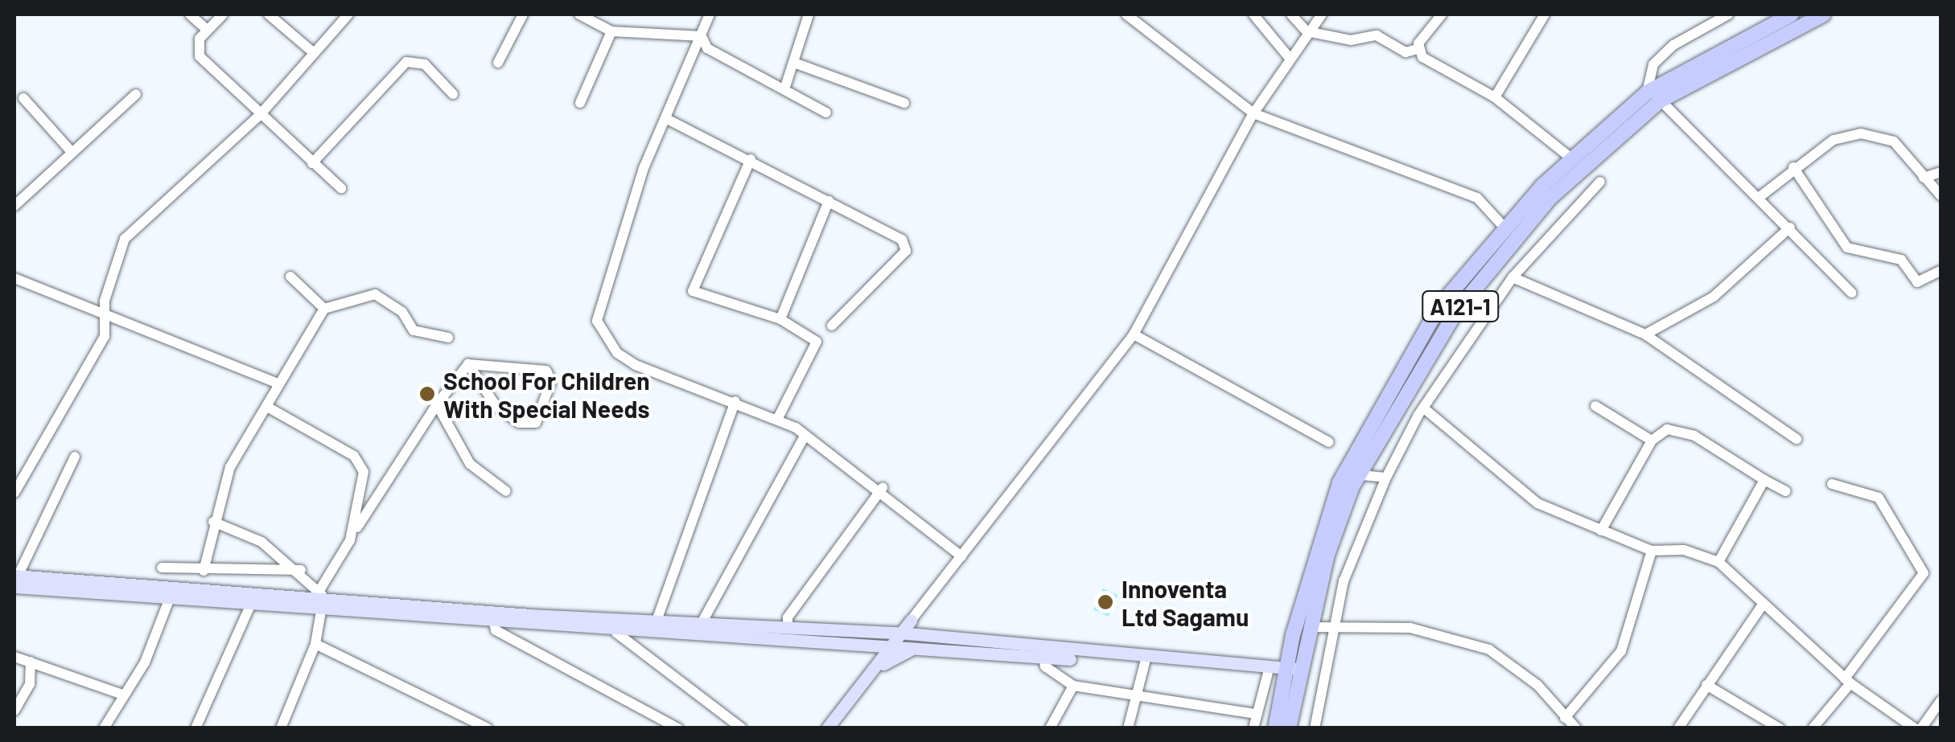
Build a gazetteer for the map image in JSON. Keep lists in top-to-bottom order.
{
  "streets": {
    "highway": ["A121-1"]
  },
  "places": ["School For Children With Special Needs", "Innoventa Ltd Sagamu"]
}
